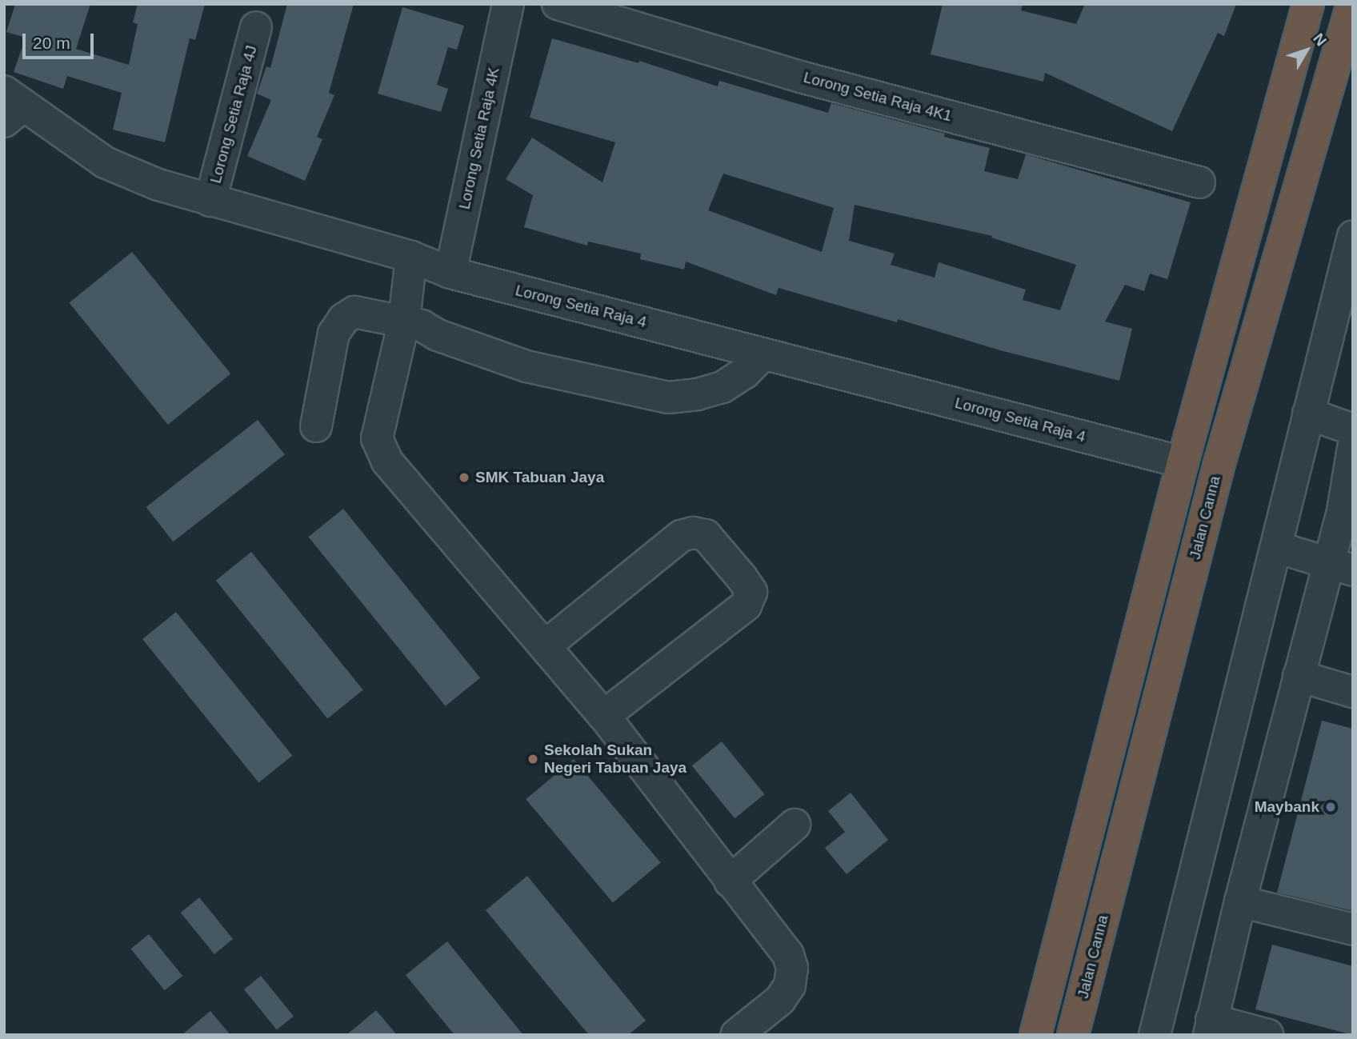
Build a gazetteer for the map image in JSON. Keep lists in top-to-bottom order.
{
  "streets": {
    "highway": ["Jalan Canna"],
    "street": [
      "Lorong Setia Raja 4K1",
      "Lorong Setia Raja 4J",
      "Lorong Setia Raja 4K",
      "Lorong Setia Raja 4"
    ]
  },
  "crossings": [
    ["Lorong Setia Raja 4J", "Lorong Setia Raja 4"],
    ["Lorong Setia Raja 4K", "Lorong Setia Raja 4"]
  ],
  "places": ["SMK Tabuan Jaya", "Sekolah Sukan Negeri Tabuan Jaya", "Maybank"],
  "scale_bar": "20 m",
  "north": "top right"
}
